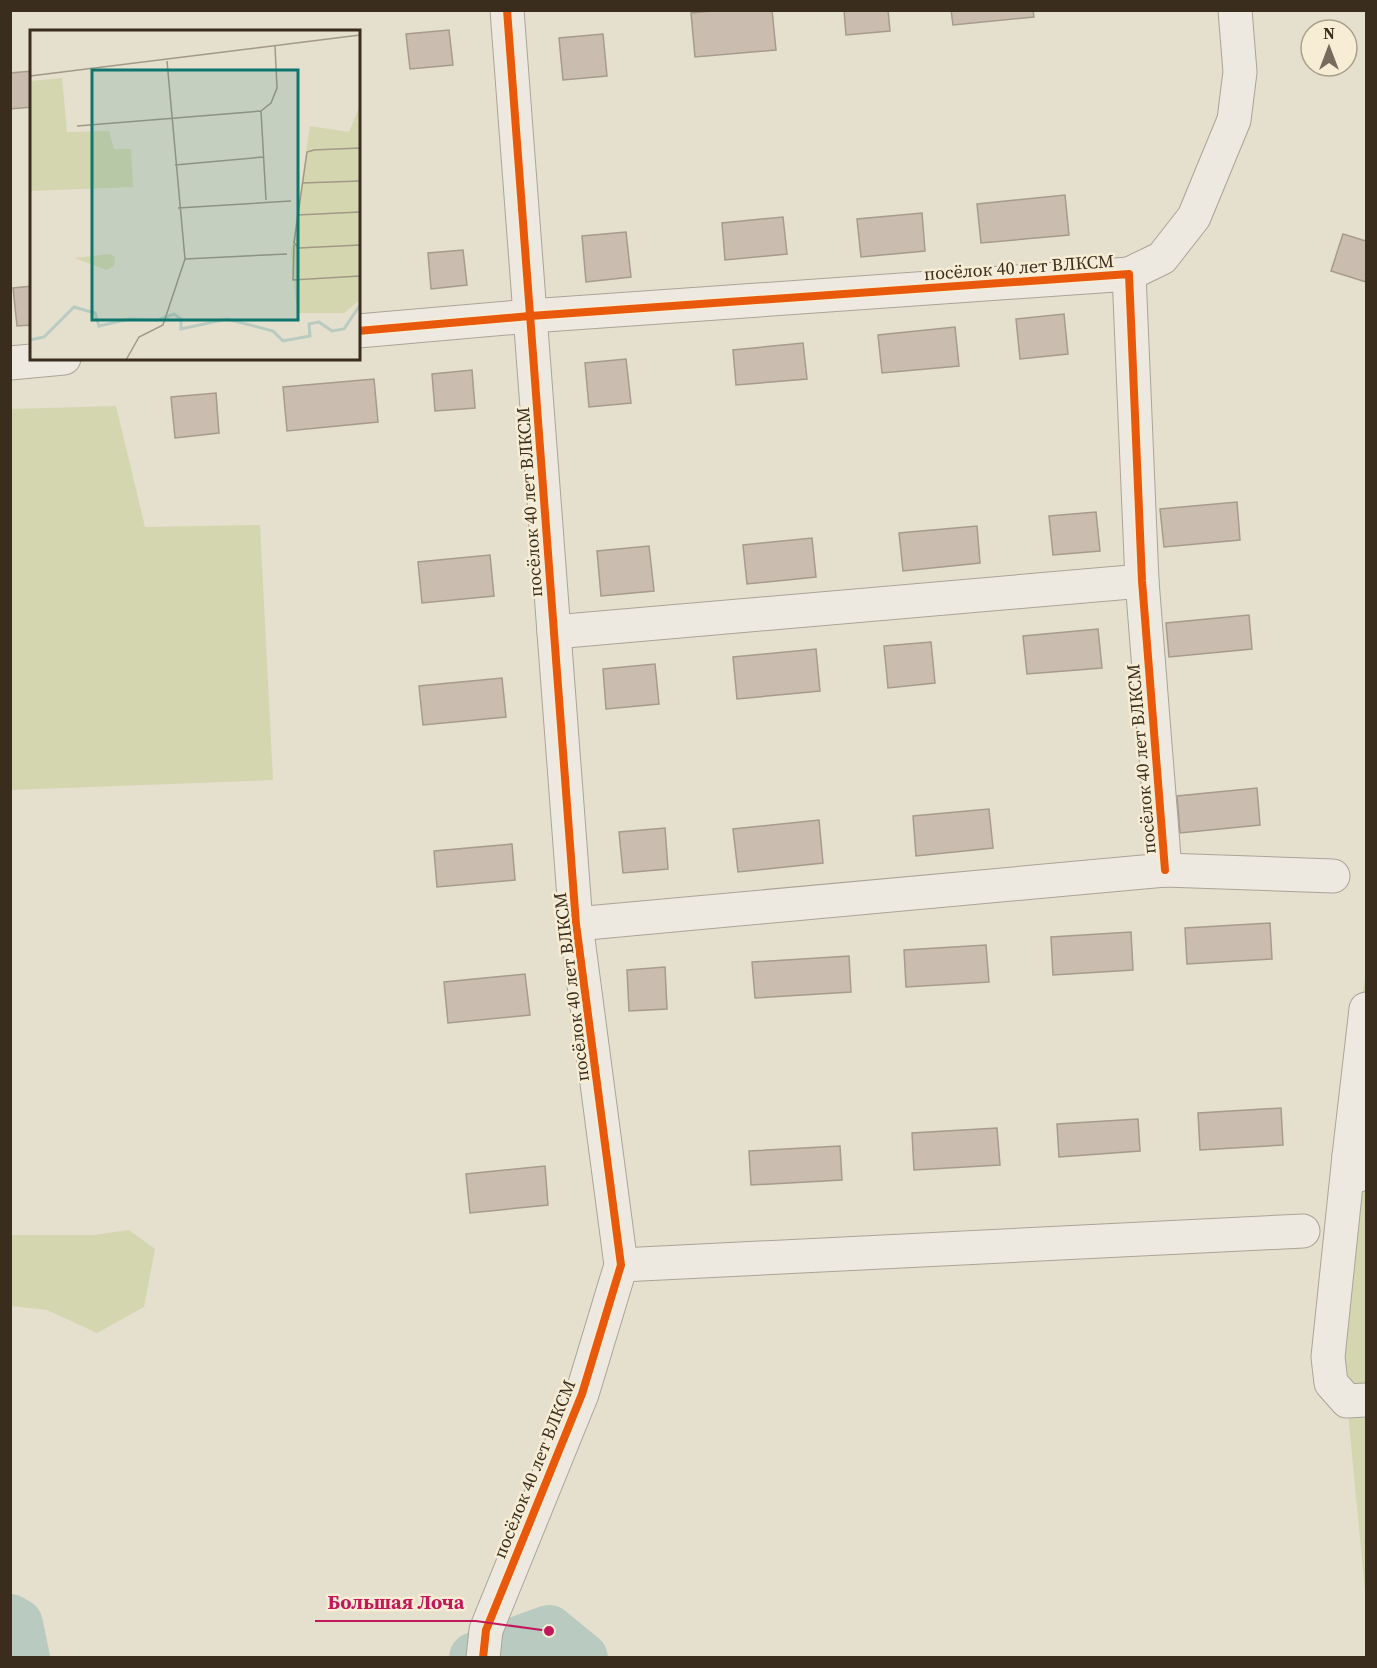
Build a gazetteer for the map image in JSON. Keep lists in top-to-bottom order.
{
  "streets": {
    "street": ["посёлок 40 лет ВЛКСМ"]
  },
  "places": ["Большая Лоча"],
  "north": "top"
}
